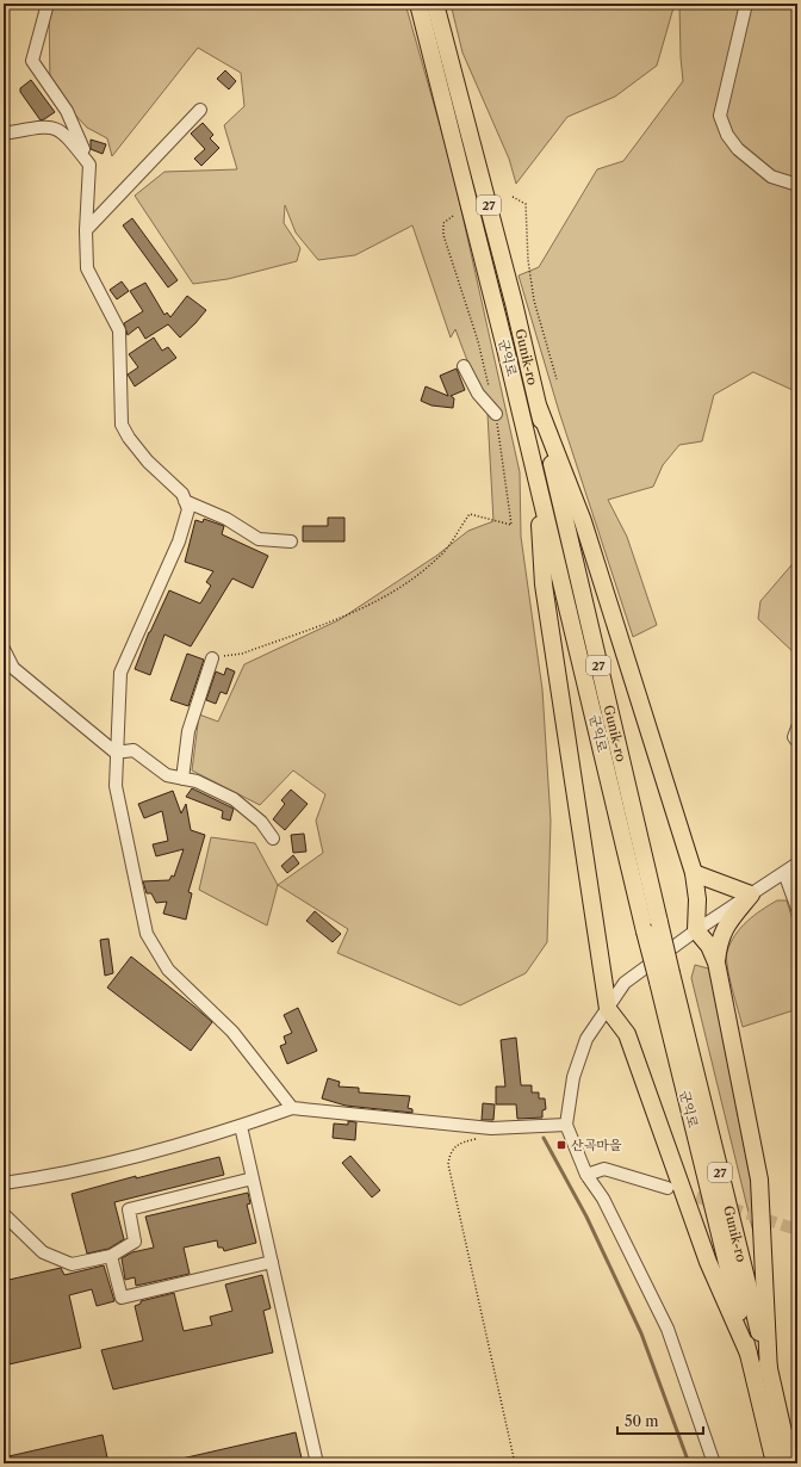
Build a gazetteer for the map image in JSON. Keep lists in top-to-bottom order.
{
  "streets": {
    "highway": ["27", "Gunik-ro", "군익로"]
  },
  "crossings": [
    ["Gunik-ro", "군익로"]
  ],
  "places": {
    "transit": ["산곡마을"]
  },
  "scale_bar": "50 m"
}
